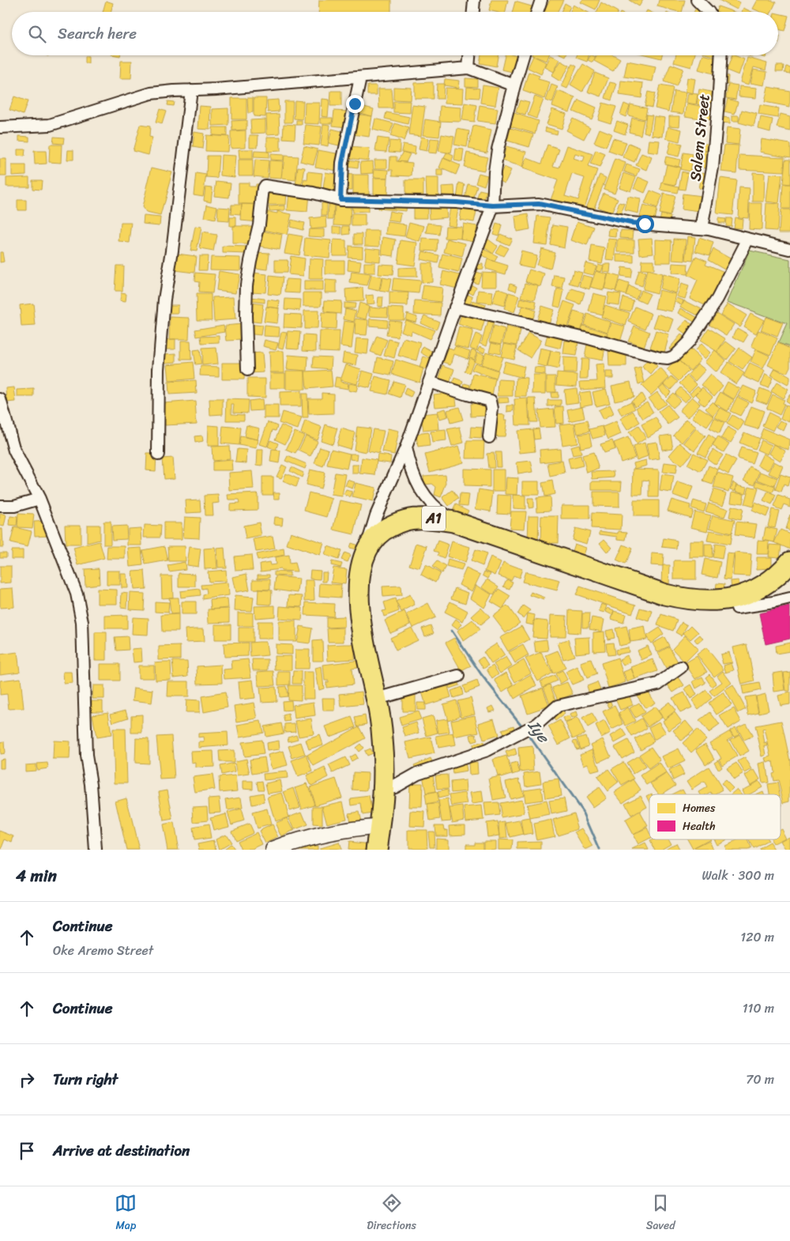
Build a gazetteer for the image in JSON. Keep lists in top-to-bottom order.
{
  "streets": {
    "highway": ["A1"],
    "street": ["Salem Street"]
  },
  "water": ["Iye"],
  "legend": ["Homes", "Health"],
  "page": {
    "search": "Search here",
    "heading": ["4 min", "Walk · 300 m"],
    "list": [
      ["Continue", "Oke Aremo Street", "120 m"],
      ["Continue", "110 m"],
      ["Turn right", "70 m"],
      "Arrive at destination"
    ],
    "nav": ["Map", "Directions", "Saved"]
  }
}
